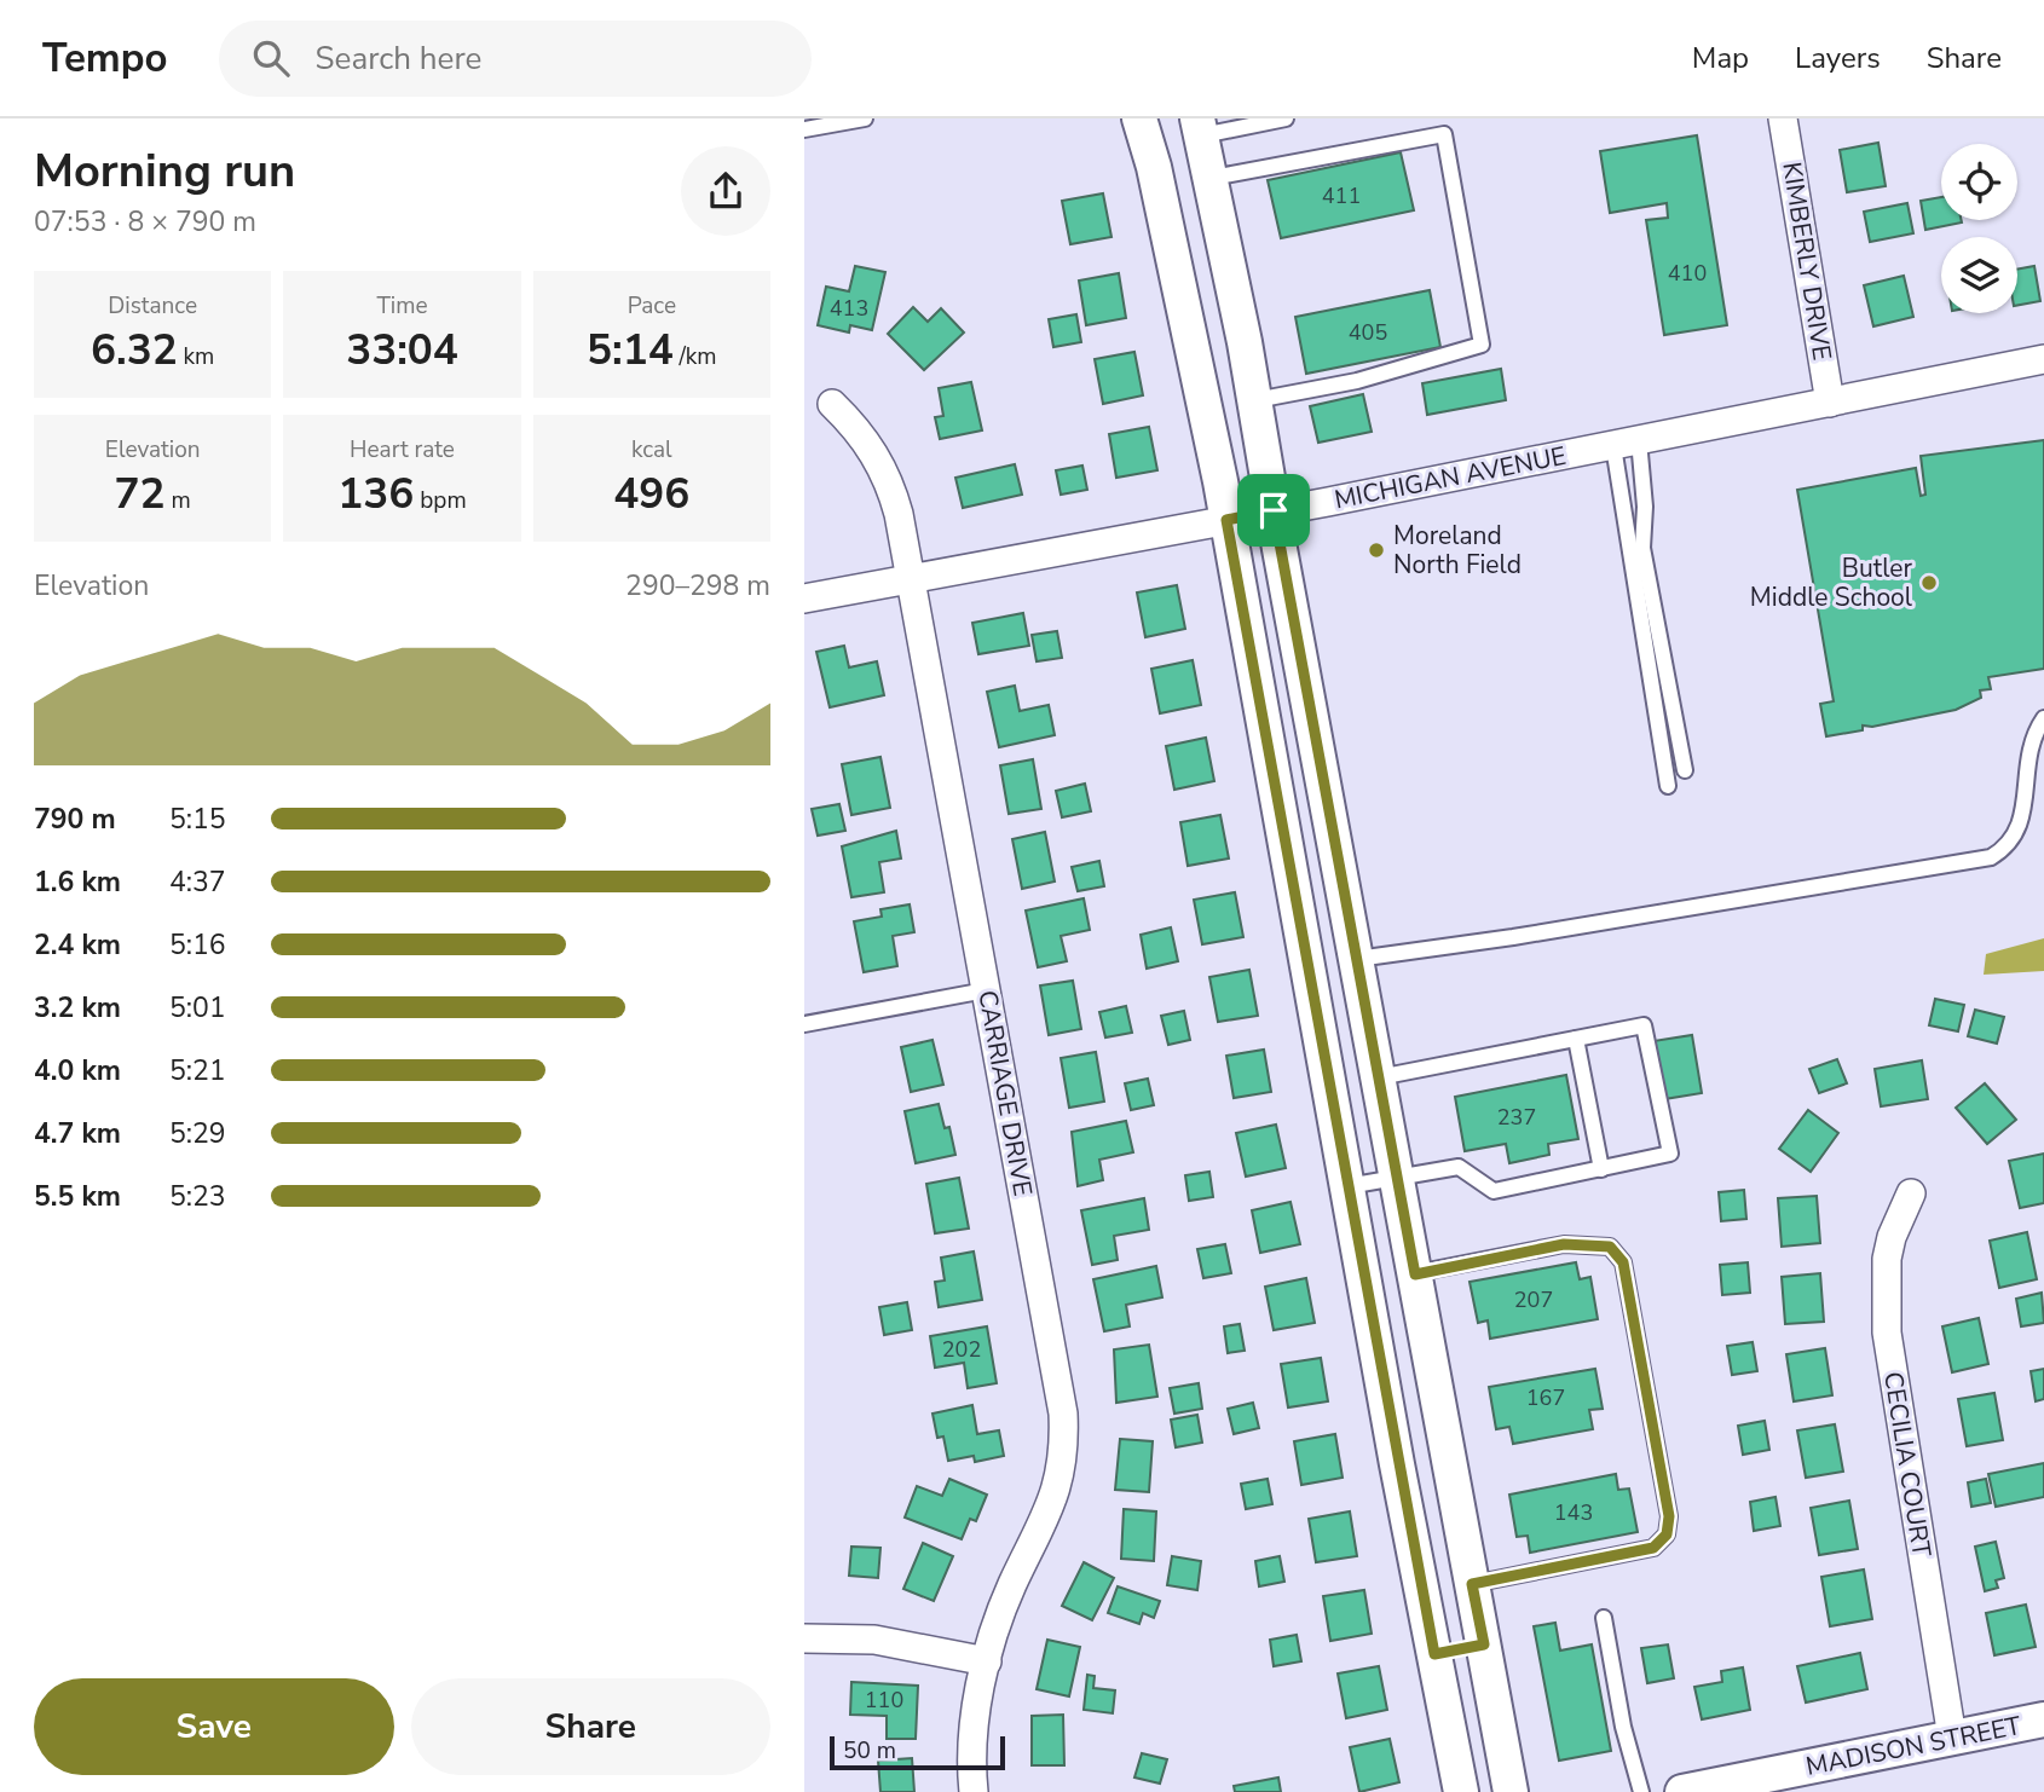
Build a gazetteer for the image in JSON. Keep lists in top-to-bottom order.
{
  "streets": {
    "street": [
      "KIMBERLY DRIVE",
      "MICHIGAN AVENUE",
      "CARRIAGE DRIVE",
      "CECILIA COURT",
      "MADISON STREET"
    ]
  },
  "crossings": [
    ["KIMBERLY DRIVE", "MICHIGAN AVENUE"],
    ["MICHIGAN AVENUE", "CARRIAGE DRIVE"],
    ["CECILIA COURT", "MADISON STREET"]
  ],
  "places": ["Moreland North Field", "Butler Middle School"],
  "house_numbers": [
    "411",
    "410",
    "413",
    "405",
    "237",
    "207",
    "202",
    "167",
    "143",
    "110"
  ],
  "scale_bar": "50 m",
  "page": {
    "header": "Tempo",
    "search": "Search here",
    "nav": ["Map", "Layers", "Share"],
    "heading": ["Morning run", "07:53 · 8 × 790 m"],
    "stats": [
      ["Distance", "6.32 km"],
      ["Time", "33:04"],
      ["Pace", "5:14 /km"],
      ["Elevation", "72 m"],
      ["Heart rate", "136 bpm"],
      ["kcal", "496"]
    ],
    "chart": ["Elevation", "290–298 m"],
    "list": [
      {
        "name": "790 m",
        "note": "5:15"
      },
      {
        "name": "1.6 km",
        "note": "4:37"
      },
      {
        "name": "2.4 km",
        "note": "5:16"
      },
      {
        "name": "3.2 km",
        "note": "5:01"
      },
      {
        "name": "4.0 km",
        "note": "5:21"
      },
      {
        "name": "4.7 km",
        "note": "5:29"
      },
      {
        "name": "5.5 km",
        "note": "5:23"
      }
    ],
    "buttons": ["Save", "Share"],
    "scale": "50 m"
  }
}
